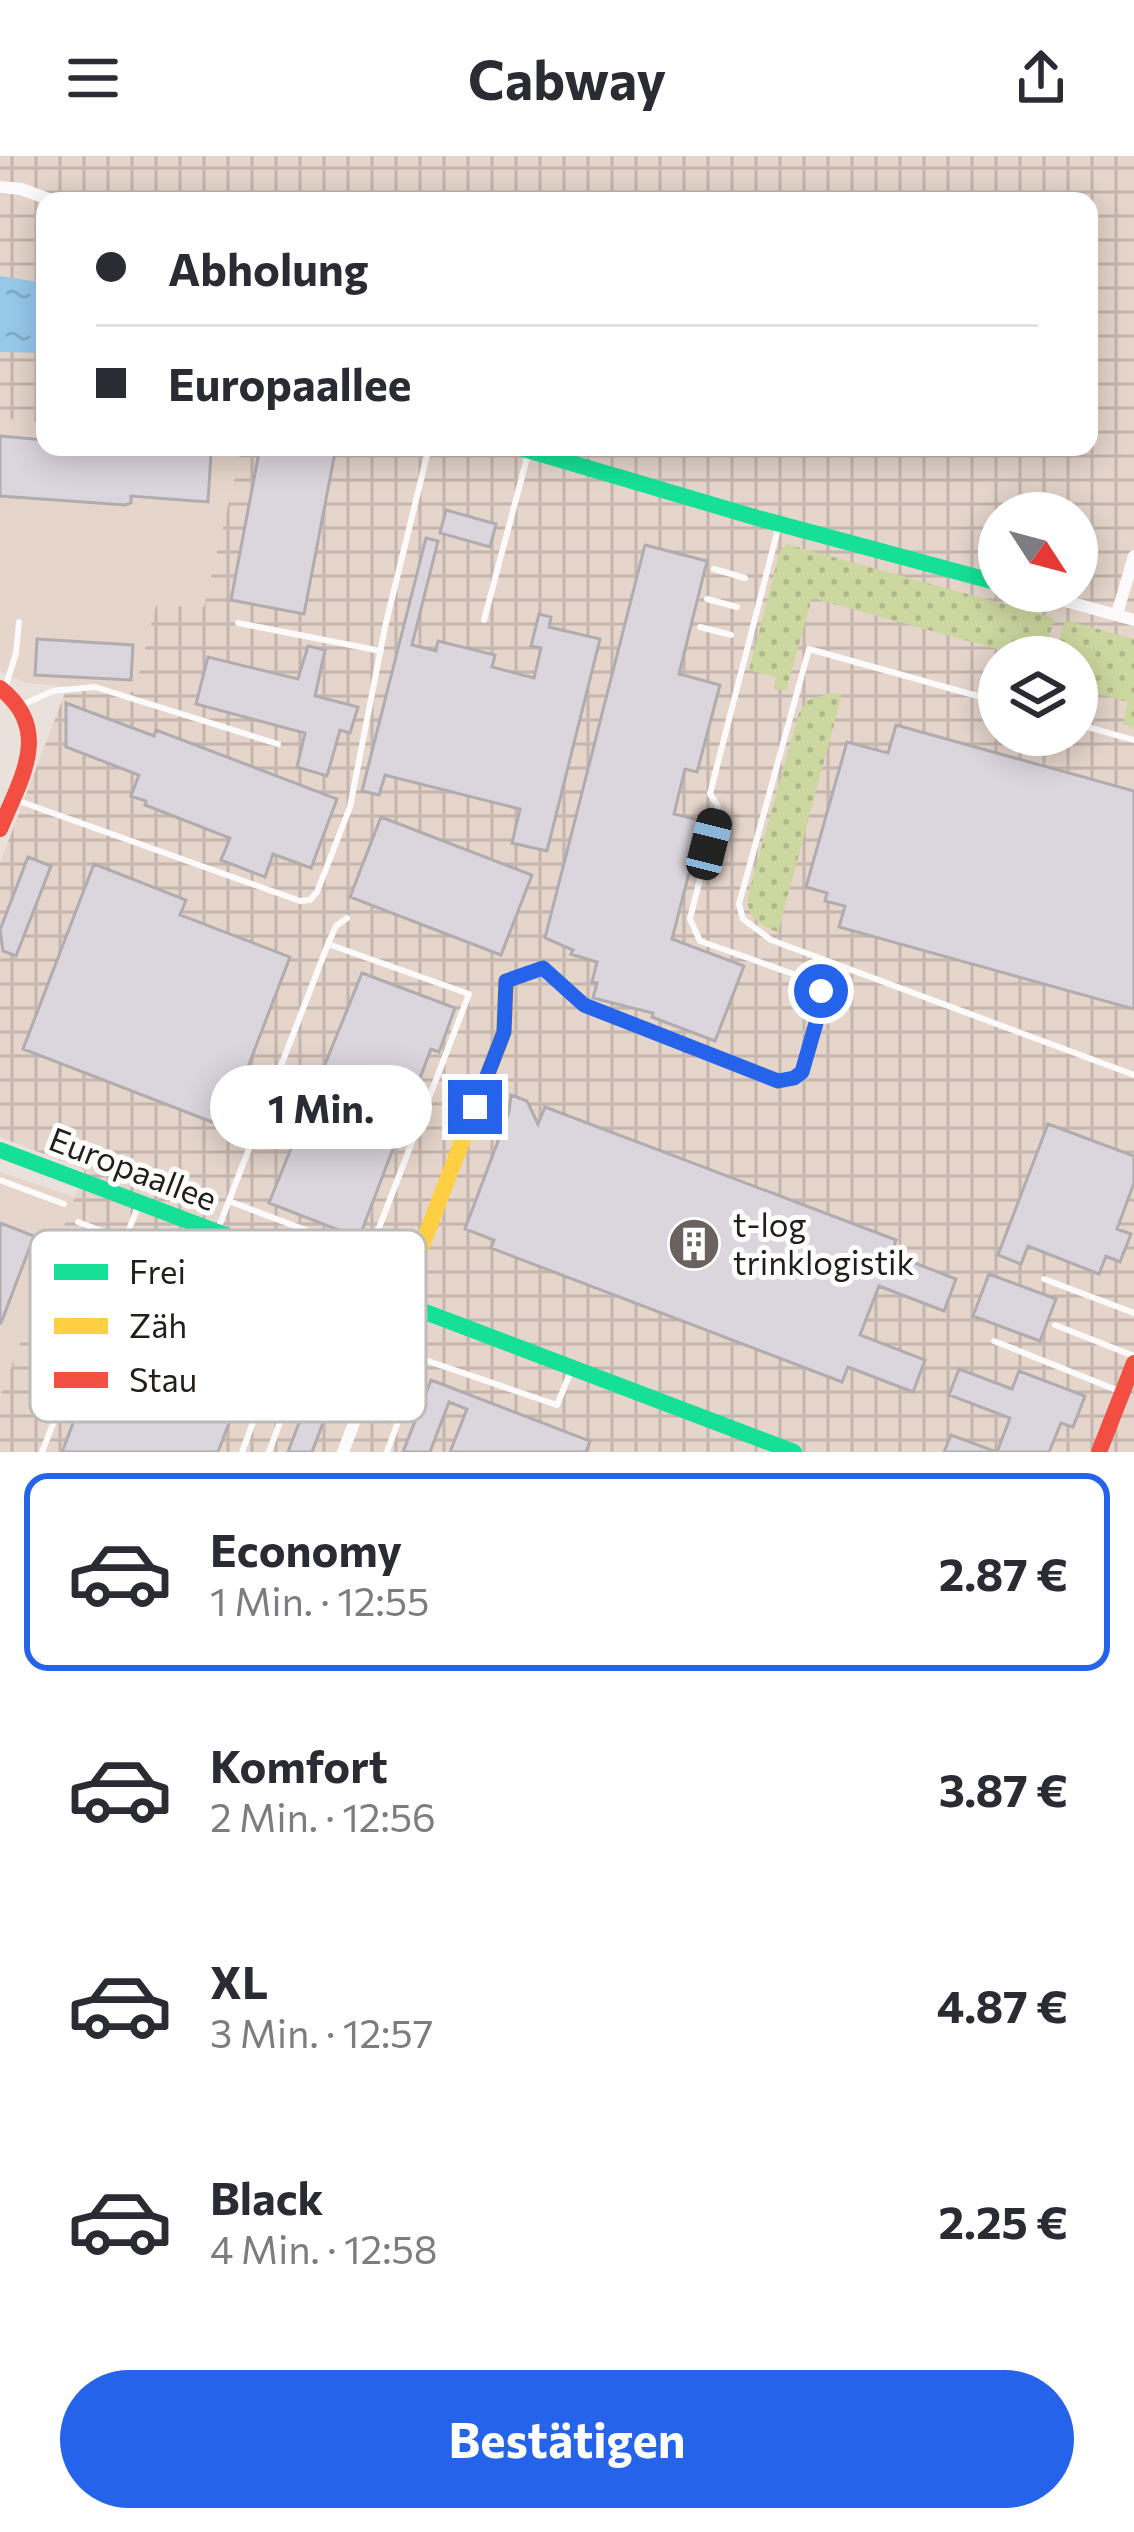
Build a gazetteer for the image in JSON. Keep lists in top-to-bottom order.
{
  "streets": {
    "street": ["Europaallee"]
  },
  "places": {
    "building": ["t-log trinklogistik"]
  },
  "legend": ["Frei", "Zäh", "Stau"],
  "north": "bottom right",
  "page": {
    "header": "Cabway",
    "banner": ["Abholung", "Europaallee"],
    "bubble": "1 Min.",
    "list": [
      {
        "name": "Economy",
        "note": "1 Min. · 12:55",
        "value": "2.87 €"
      },
      {
        "name": "Komfort",
        "note": "2 Min. · 12:56",
        "value": "3.87 €"
      },
      {
        "name": "XL",
        "note": "3 Min. · 12:57",
        "value": "4.87 €"
      },
      {
        "name": "Black",
        "note": "4 Min. · 12:58",
        "value": "2.25 €"
      }
    ],
    "buttons": "Bestätigen"
  }
}
